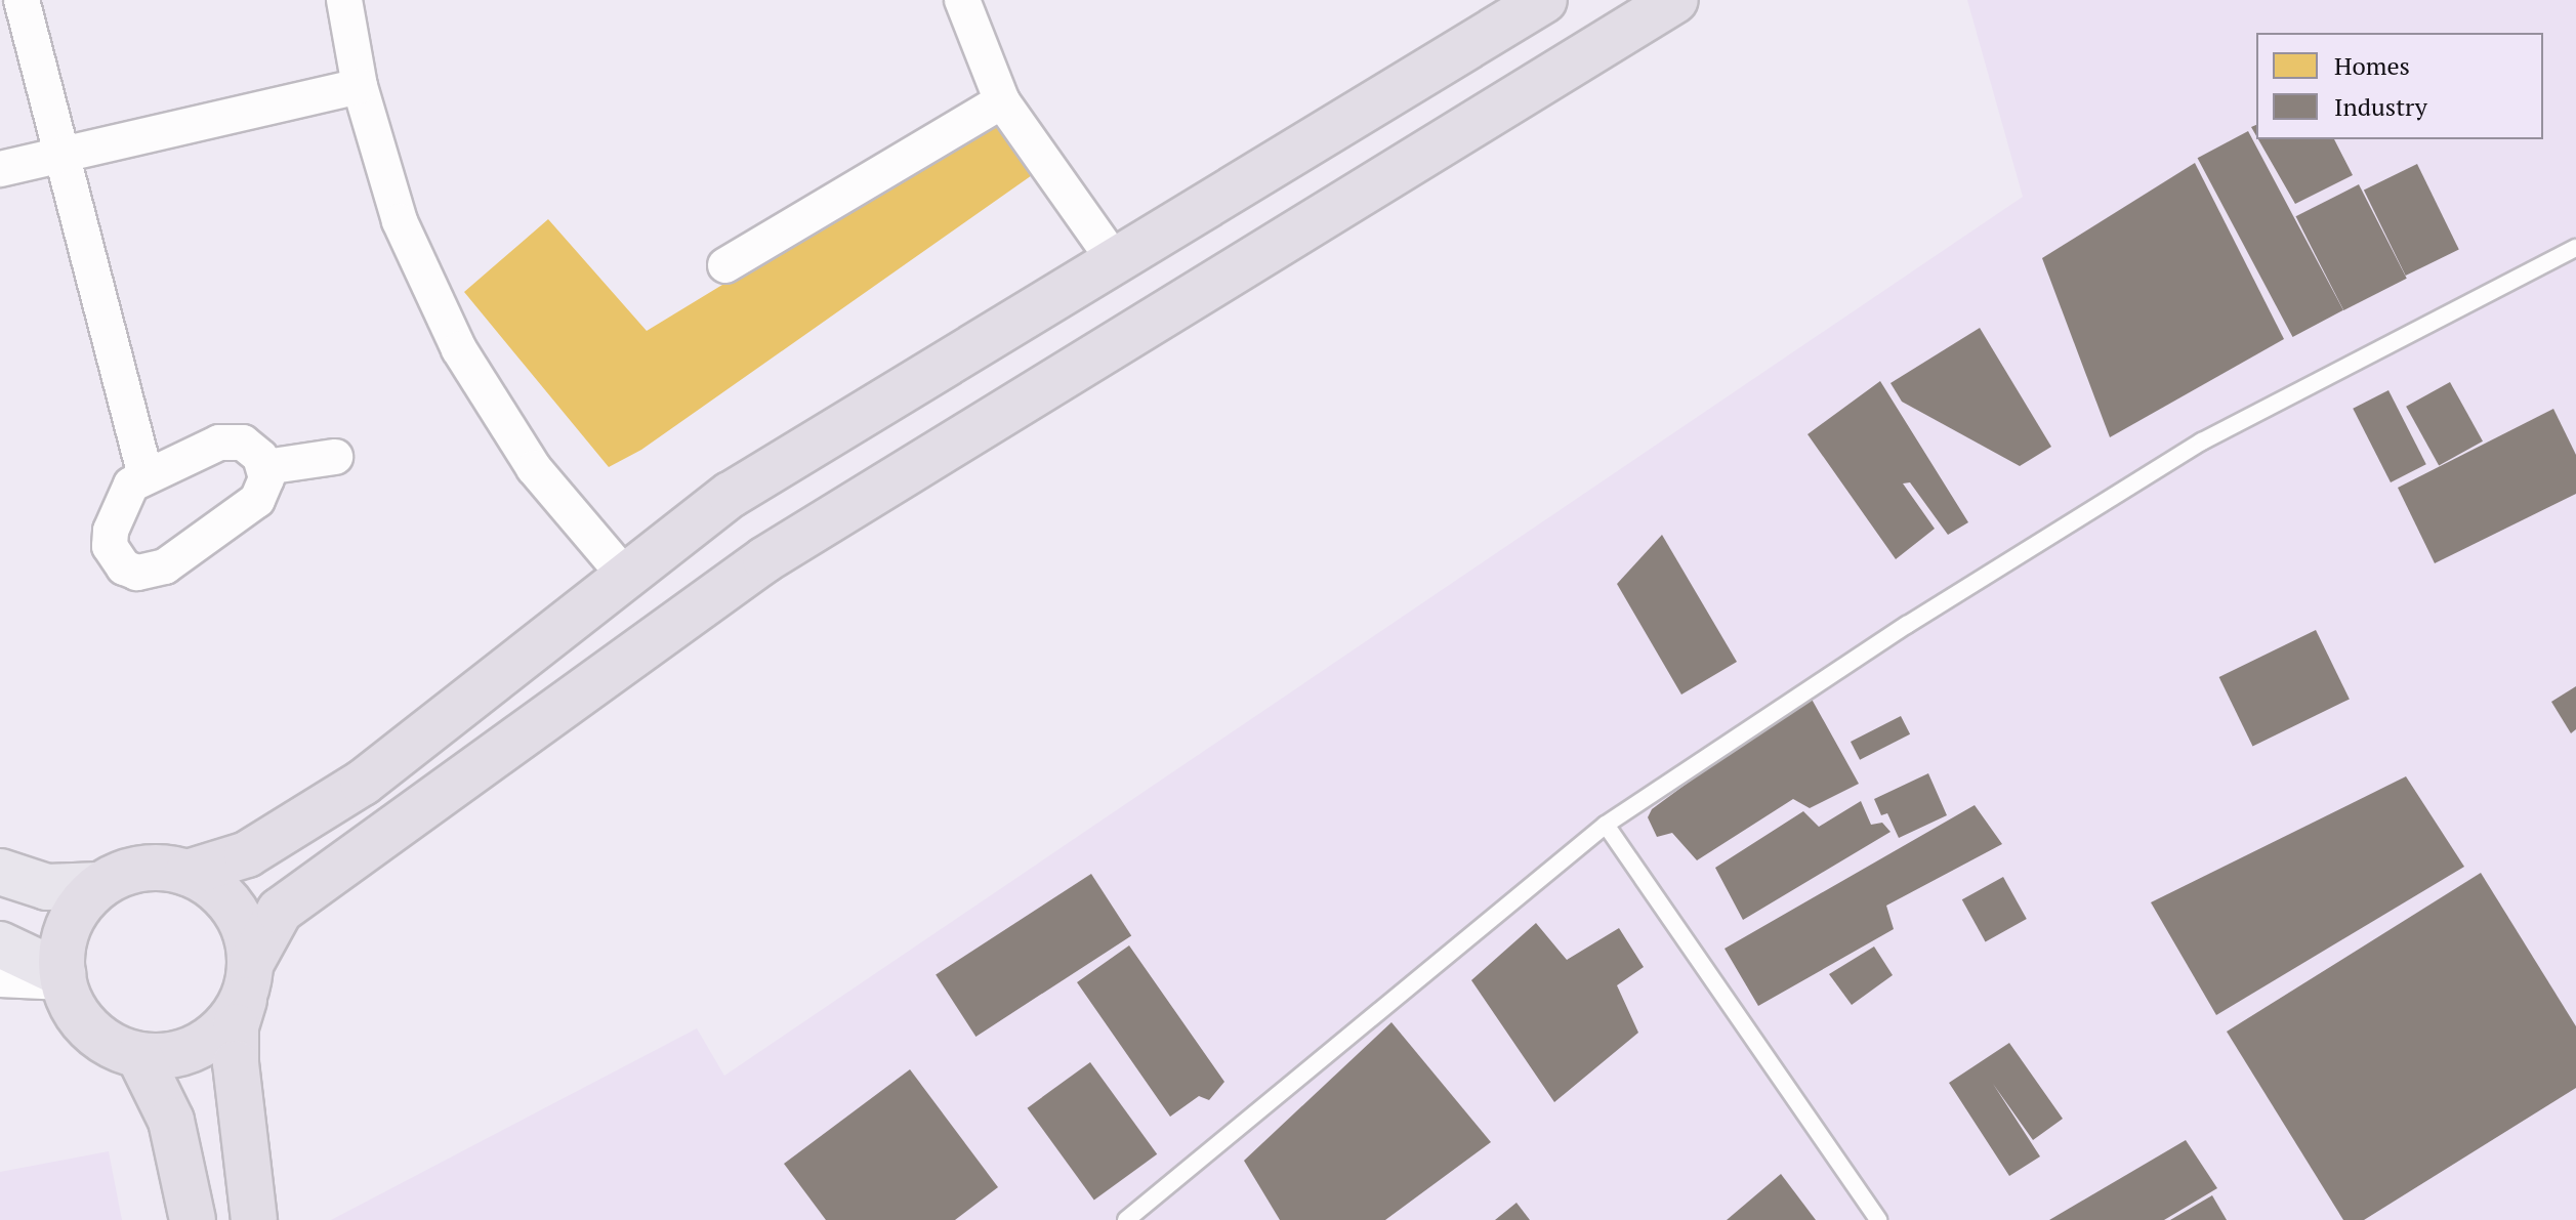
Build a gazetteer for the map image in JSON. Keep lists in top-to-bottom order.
{
  "legend": ["Homes", "Industry"]
}
